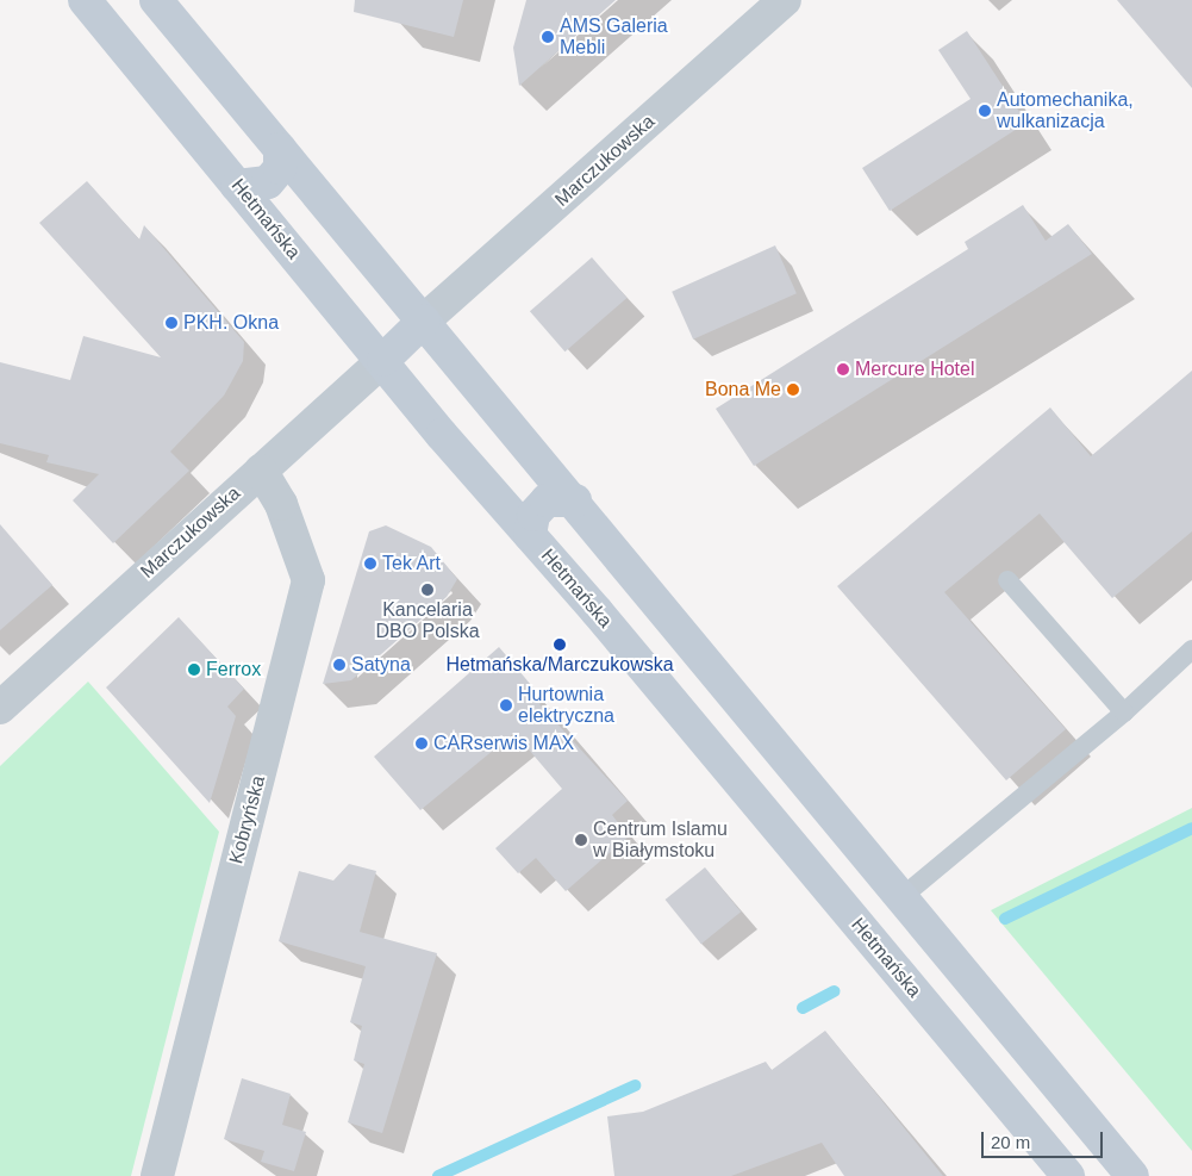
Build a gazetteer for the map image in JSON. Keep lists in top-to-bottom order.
{
  "streets": {
    "main road": ["Hetmańska"],
    "street": ["Marczukowska", "Kobryńska"]
  },
  "crossings": [
    ["Marczukowska", "Hetmańska"],
    ["Marczukowska", "Kobryńska"]
  ],
  "places": [
    "AMS Galeria Mebli",
    "Automechanika, wulkanizacja",
    "PKH. Okna",
    "Mercure Hotel",
    "Bona Me",
    "Tek Art",
    "Kancelaria DBO Polska",
    "Hetmańska/Marczukowska",
    "Satyna",
    "Ferrox",
    "Hurtownia elektryczna",
    "CARserwis MAX",
    "Centrum Islamu w Białymstoku"
  ],
  "scale_bar": "20 m"
}
